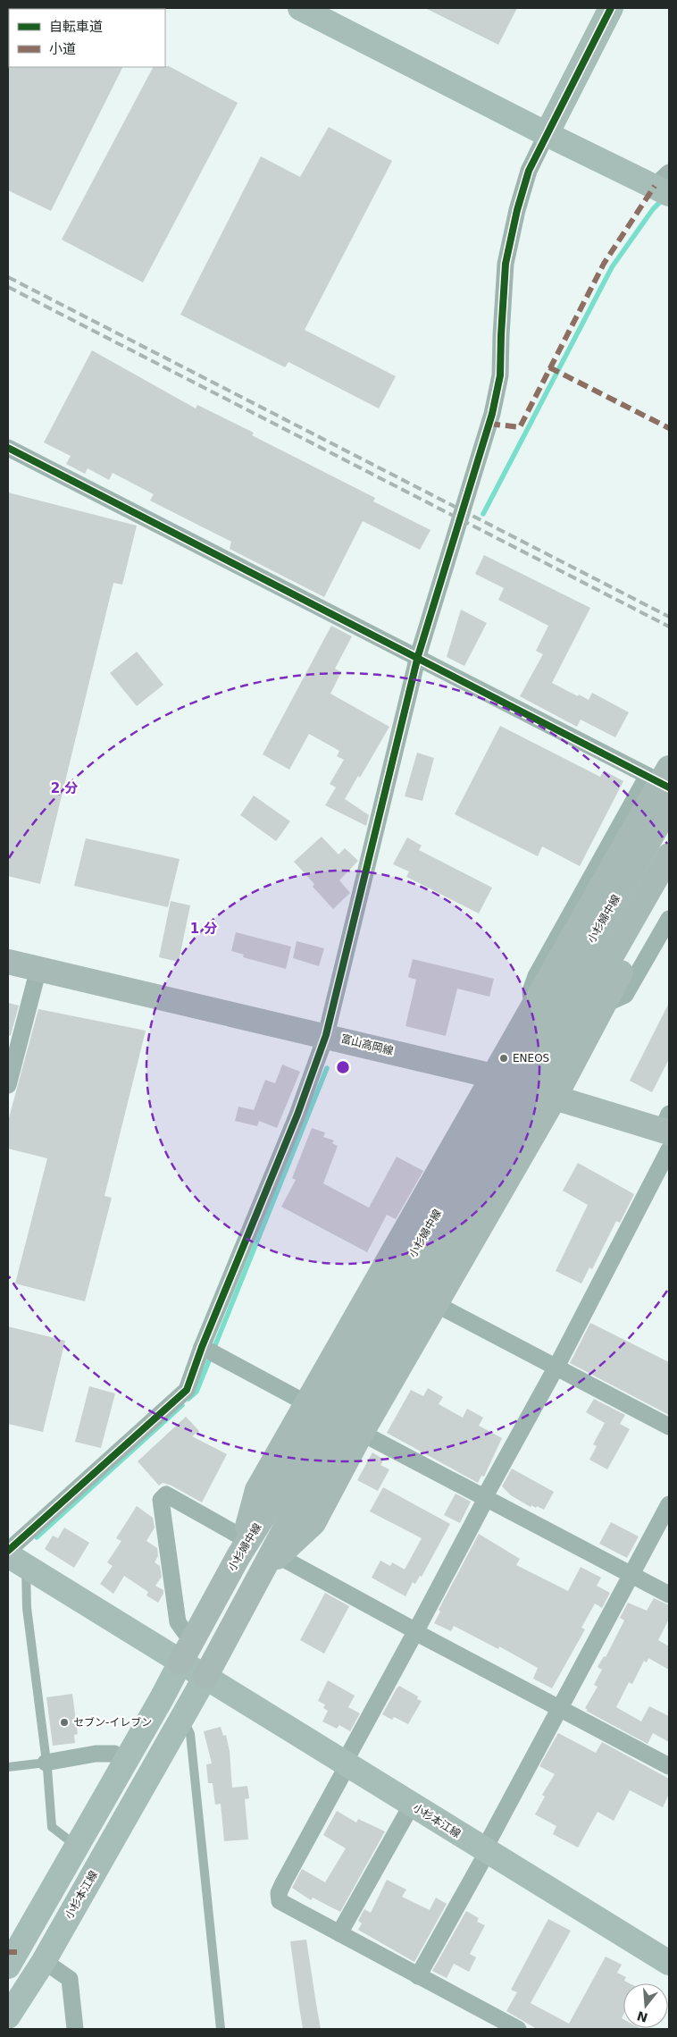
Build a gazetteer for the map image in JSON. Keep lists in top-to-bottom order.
{
  "streets": {
    "main road": ["小杉婦中線", "富山高岡線", "小杉本江線"]
  },
  "crossings": [
    ["小杉婦中線", "小杉本江線"]
  ],
  "places": ["ENEOS", "セブン-イレブン"],
  "legend": ["自転車道", "小道"],
  "north": "bottom",
  "rings": ["2 分", "1 分"]
}
